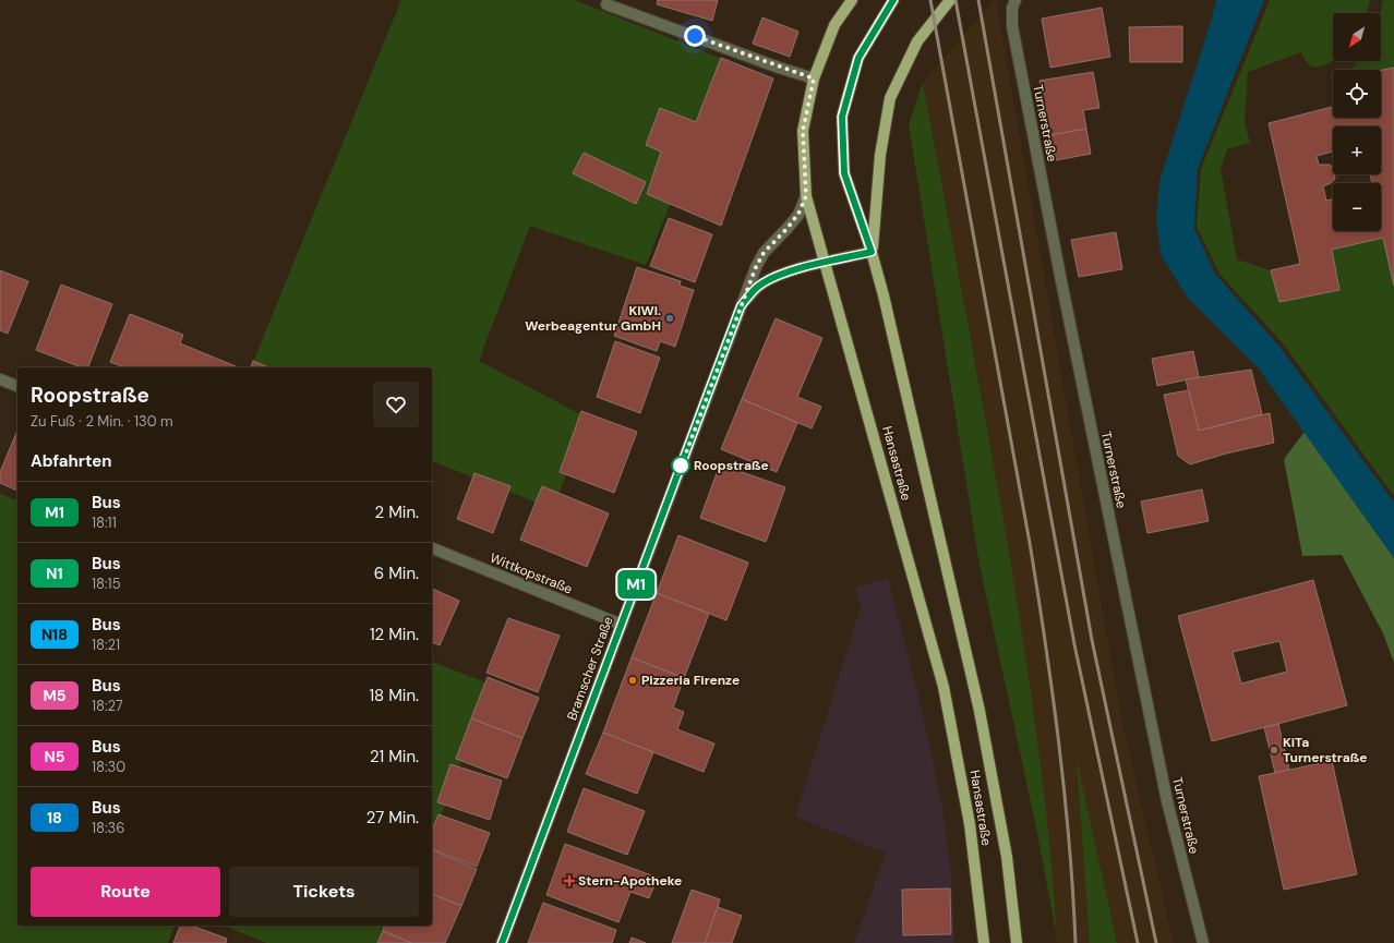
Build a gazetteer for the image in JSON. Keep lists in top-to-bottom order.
{
  "streets": {
    "main road": ["Hansastraße"],
    "street": ["Turnerstraße", "Wittkopstraße", "Bramscher Straße"]
  },
  "crossings": [
    ["Hansastraße", "Bramscher Straße"],
    ["Wittkopstraße", "Bramscher Straße"]
  ],
  "places": {
    "other": [
      "KIWI. Werbeagentur GmbH",
      "Roopstraße",
      "Pizzeria Firenze",
      "KiTa Turnerstraße"
    ],
    "health": ["Stern-Apotheke"]
  },
  "lines": ["bus line M1"],
  "north": "bottom left",
  "page": {
    "on_map": "M1",
    "map_buttons": ["+", "−"],
    "heading": [
      ["Roopstraße", "Zu Fuß · 2 Min. · 130 m"],
      "Abfahrten"
    ],
    "list": [
      {
        "mark": "M1",
        "name": "Bus",
        "note": "18:11",
        "value": "2 Min."
      },
      {
        "mark": "N1",
        "name": "Bus",
        "note": "18:15",
        "value": "6 Min."
      },
      {
        "mark": "N18",
        "name": "Bus",
        "note": "18:21",
        "value": "12 Min."
      },
      {
        "mark": "M5",
        "name": "Bus",
        "note": "18:27",
        "value": "18 Min."
      },
      {
        "mark": "N5",
        "name": "Bus",
        "note": "18:30",
        "value": "21 Min."
      },
      {
        "mark": "18",
        "name": "Bus",
        "note": "18:36",
        "value": "27 Min."
      }
    ],
    "buttons": ["Route", "Tickets"]
  }
}
